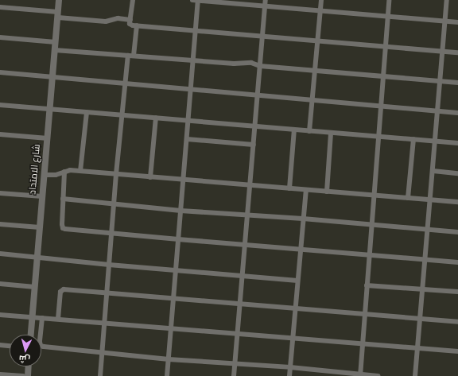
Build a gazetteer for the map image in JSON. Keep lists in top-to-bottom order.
{
  "streets": {
    "street": ["شارع الامتداد"]
  },
  "north": "bottom"
}
